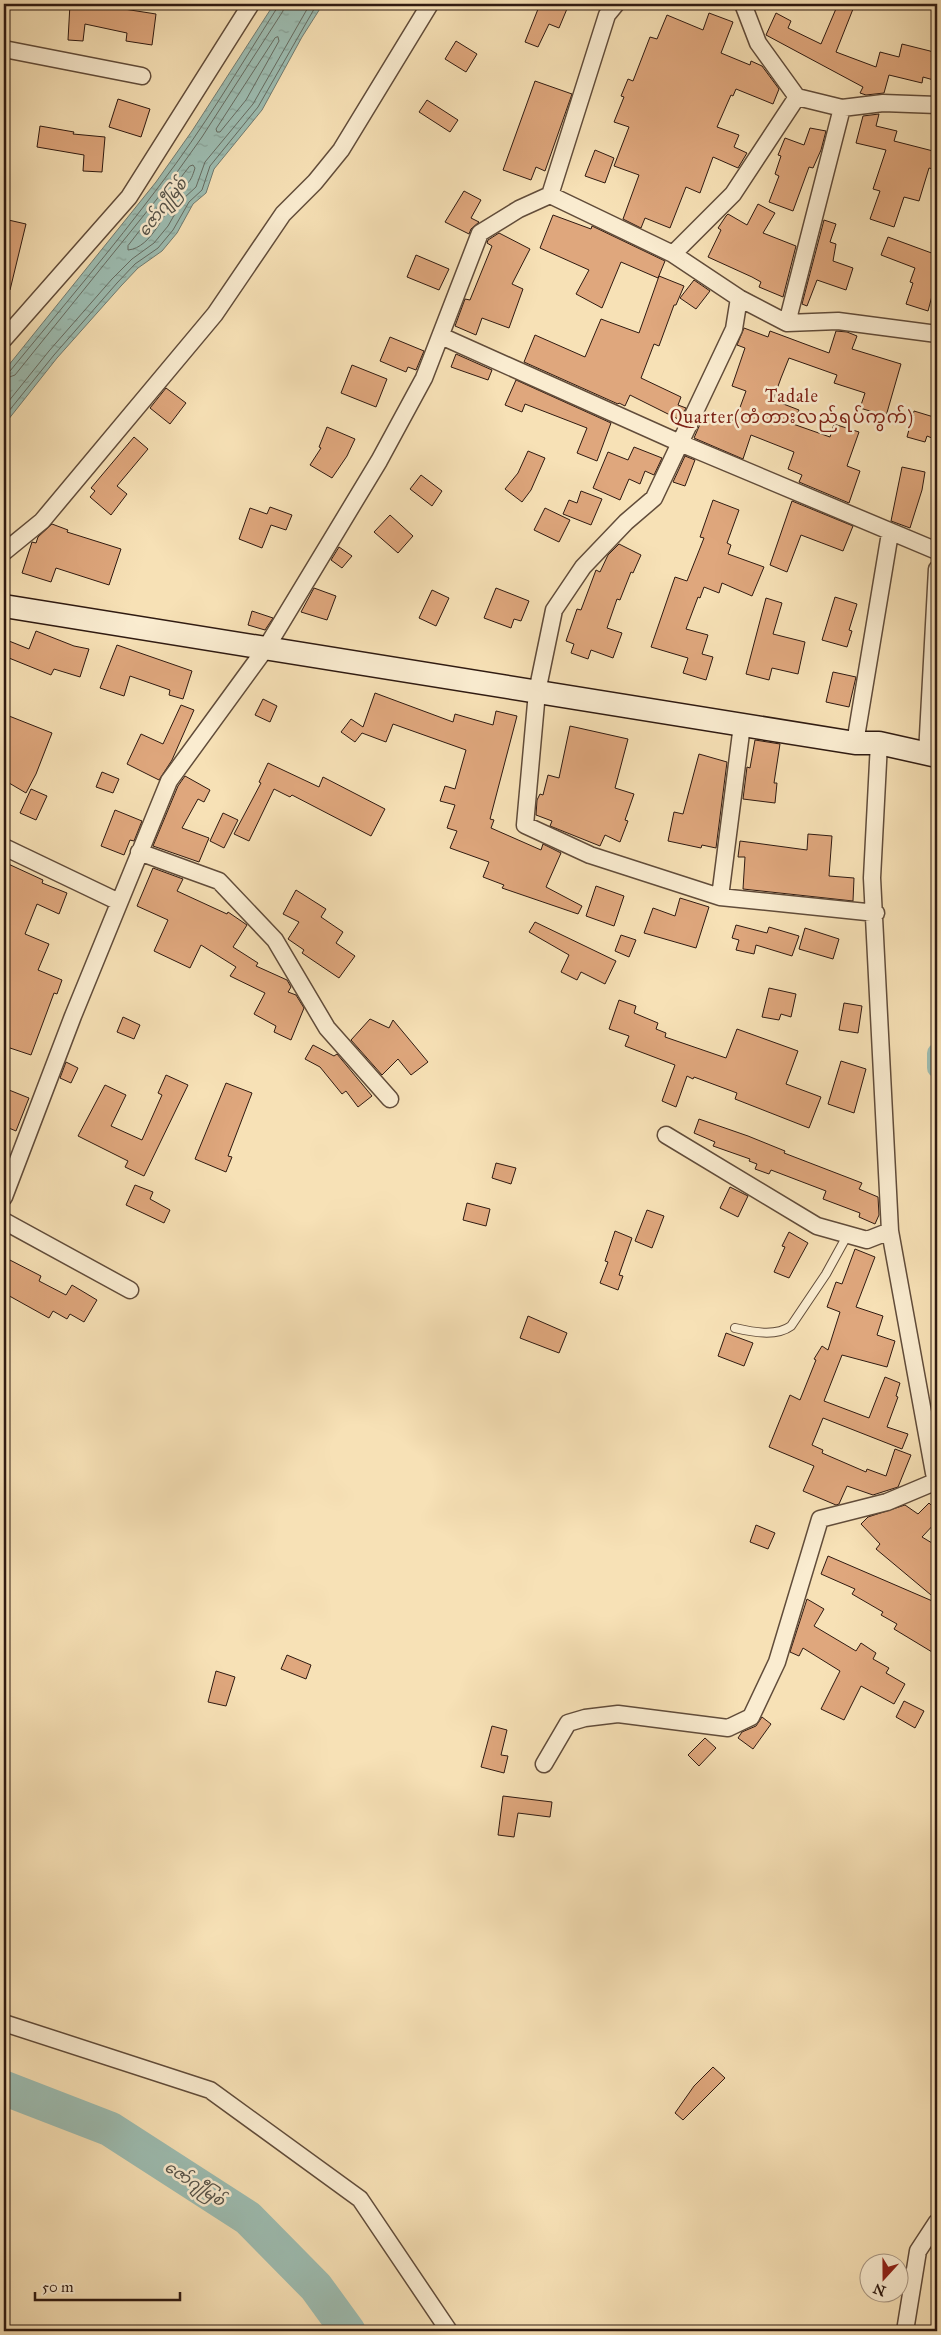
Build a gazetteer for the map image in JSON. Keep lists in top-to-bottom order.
{
  "districts": ["Tadale Quarter(တံတားလည်ရပ်ကွက်)"],
  "water": ["ဇော်ဂျီမြစ်"],
  "scale_bar": "50 m",
  "north": "bottom"
}
